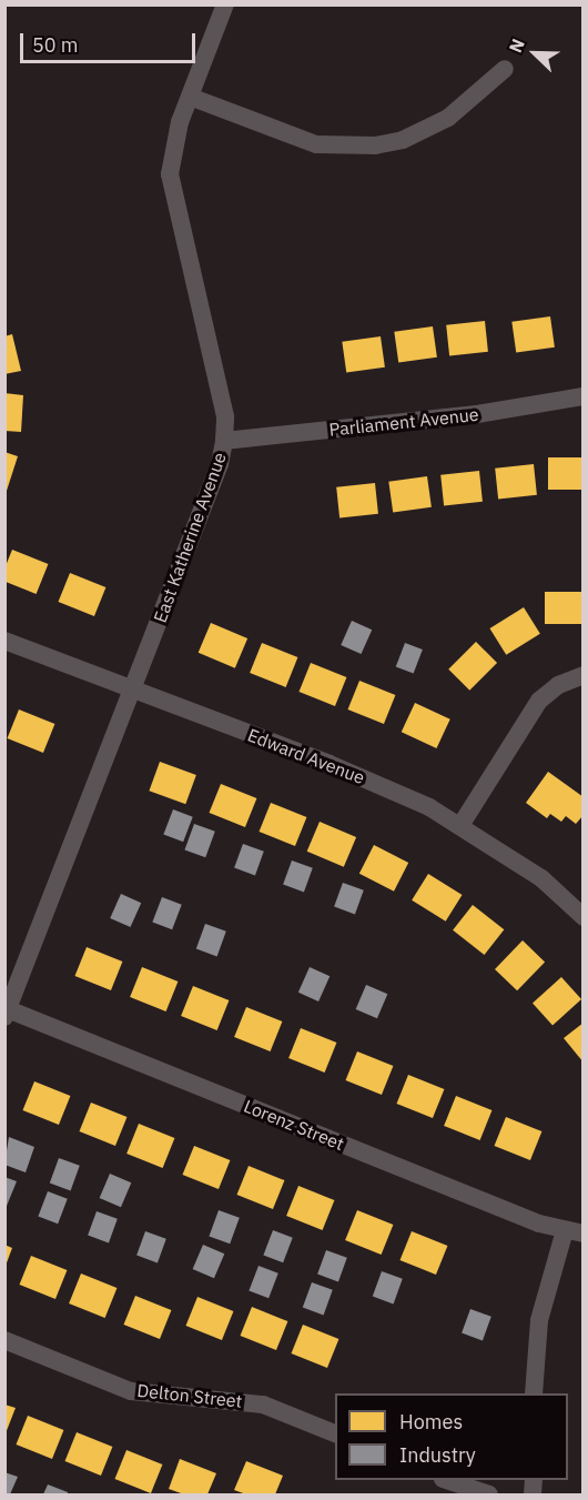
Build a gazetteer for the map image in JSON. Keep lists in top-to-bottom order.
{
  "streets": {
    "street": [
      "Parliament Avenue",
      "East Katherine Avenue",
      "Edward Avenue",
      "Lorenz Street",
      "Delton Street"
    ]
  },
  "crossings": [
    ["Parliament Avenue", "East Katherine Avenue"],
    ["East Katherine Avenue", "Edward Avenue"],
    ["East Katherine Avenue", "Lorenz Street"]
  ],
  "legend": ["Homes", "Industry"],
  "scale_bar": "50 m",
  "north": "top left"
}
